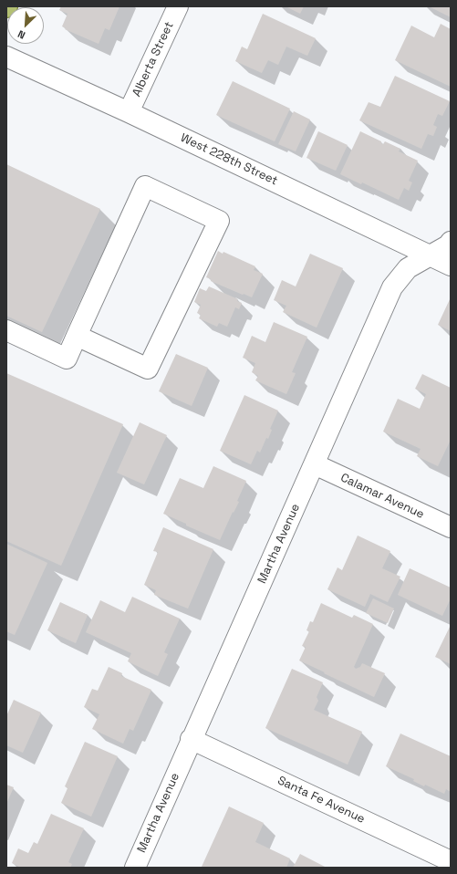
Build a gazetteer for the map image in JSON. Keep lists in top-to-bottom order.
{
  "streets": {
    "street": [
      "Alberta Street",
      "West 228th Street",
      "Calamar Avenue",
      "Martha Avenue",
      "Santa Fe Avenue"
    ]
  },
  "crossings": [
    ["Alberta Street", "West 228th Street"],
    ["West 228th Street", "Martha Avenue"],
    ["Calamar Avenue", "Martha Avenue"],
    ["Martha Avenue", "Santa Fe Avenue"]
  ],
  "north": "bottom left"
}
